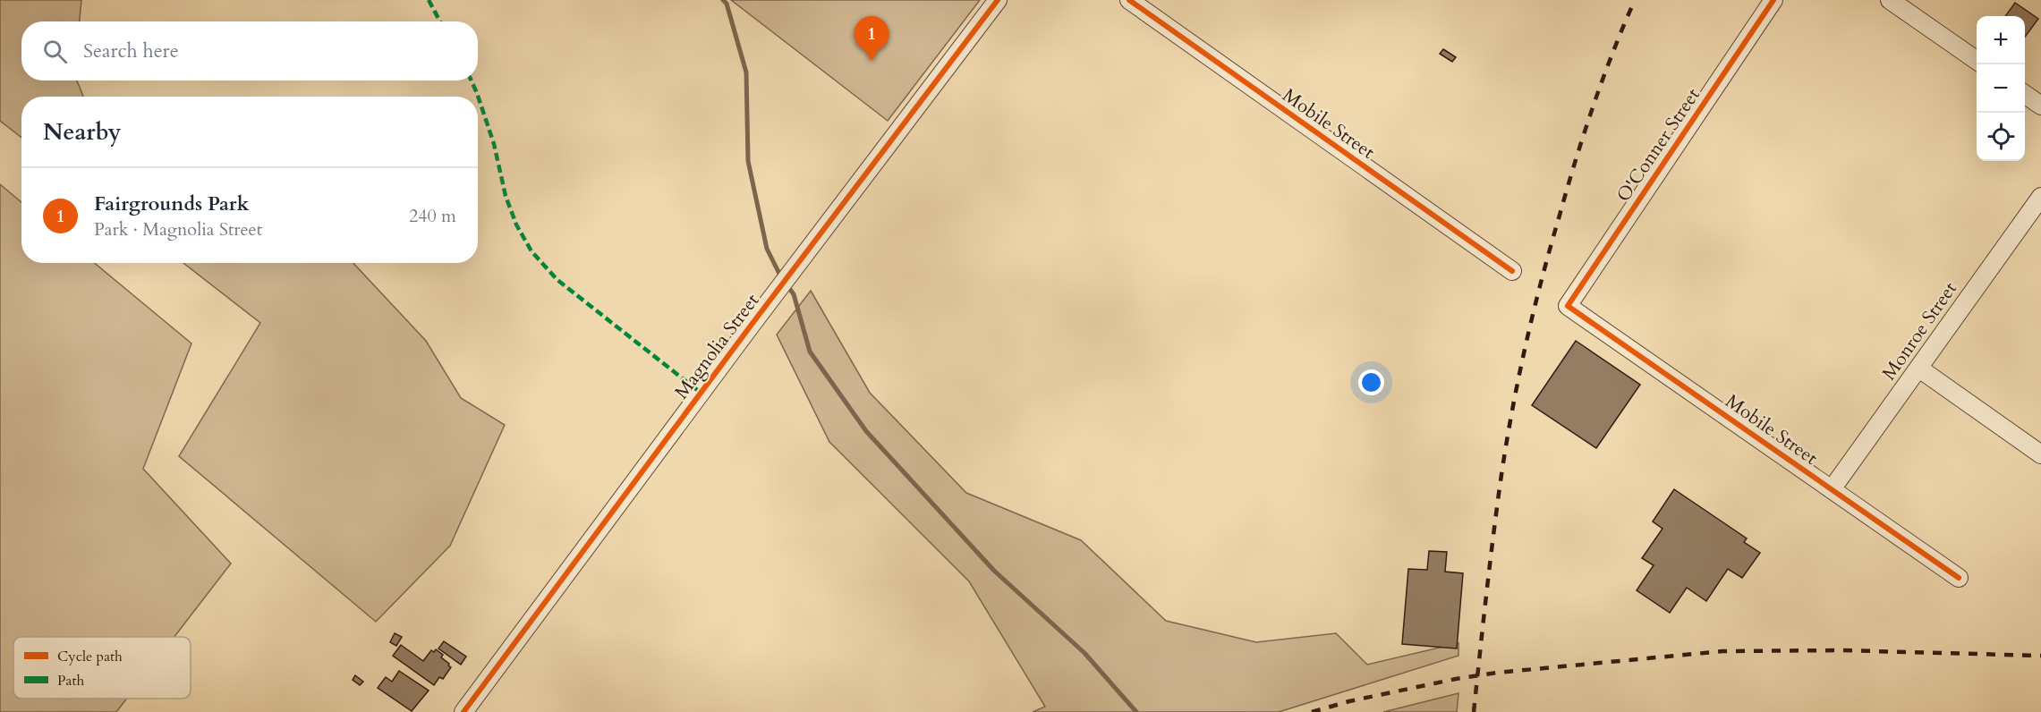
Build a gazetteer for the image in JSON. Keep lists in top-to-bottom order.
{
  "streets": {
    "street": [
      "Mobile Street",
      "O'Conner Street",
      "Monroe Street",
      "Magnolia Street"
    ]
  },
  "crossings": [
    ["Mobile Street", "O'Conner Street"],
    ["Mobile Street", "Monroe Street"]
  ],
  "legend": ["Cycle path", "Path"],
  "page": {
    "map_buttons": ["+", "−"],
    "pins": "1",
    "search": "Search here",
    "heading": "Nearby",
    "list": [
      {
        "mark": "1",
        "name": "Fairgrounds Park",
        "note": "Park · Magnolia Street",
        "value": "240 m"
      }
    ]
  }
}
